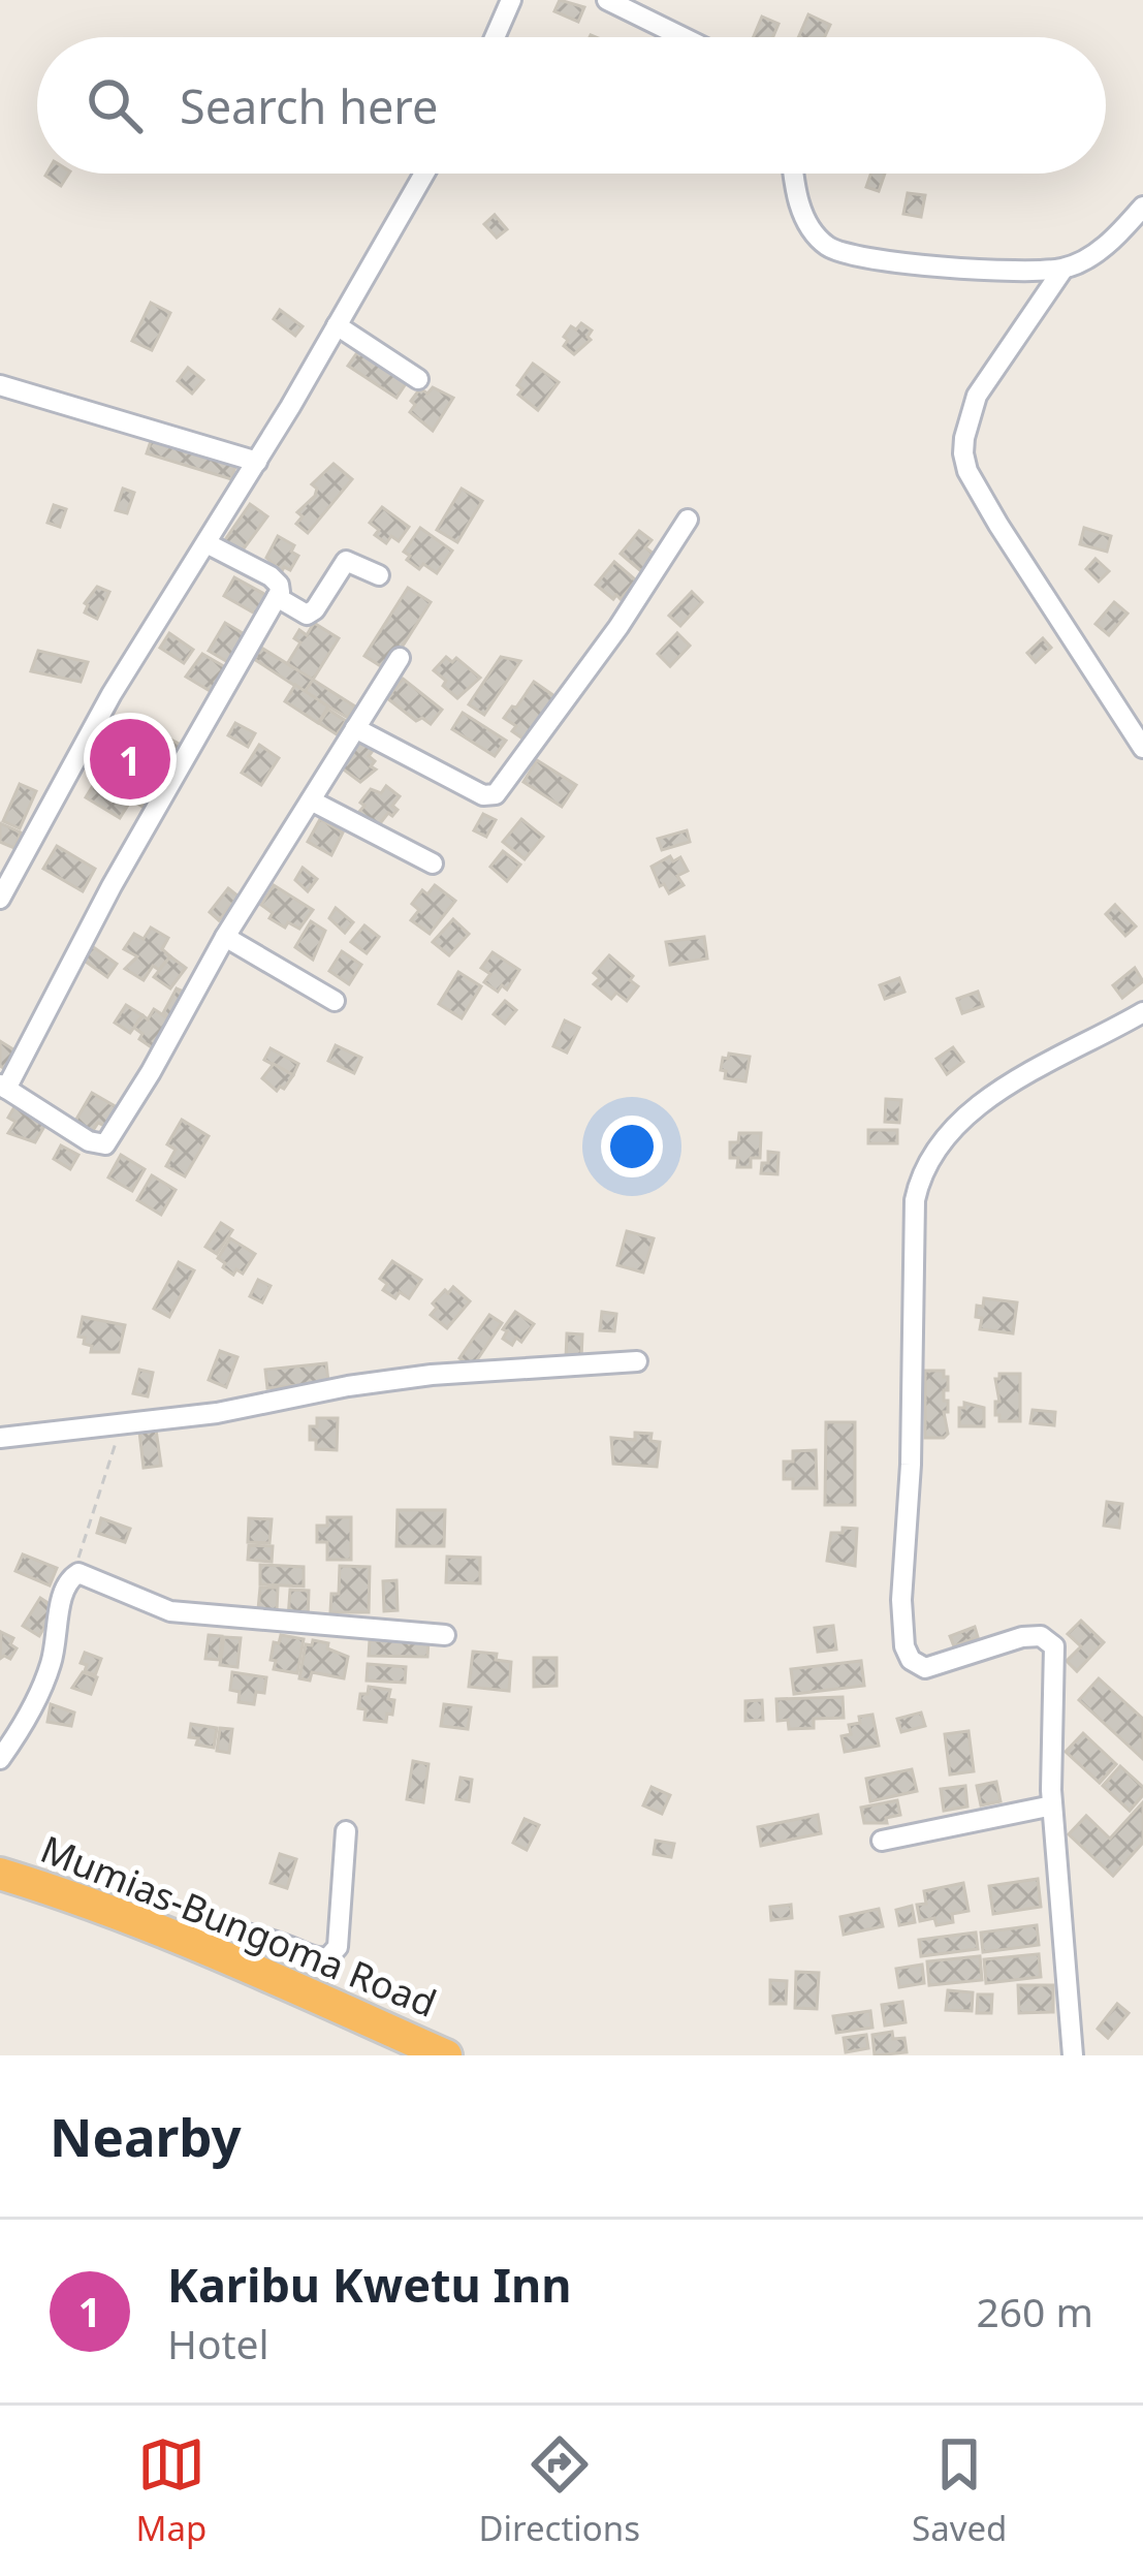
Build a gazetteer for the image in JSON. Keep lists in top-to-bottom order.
{
  "streets": {
    "highway": ["Mumias-Bungoma Road"]
  },
  "page": {
    "search": "Search here",
    "pins": "1",
    "heading": "Nearby",
    "list": [
      {
        "mark": "1",
        "name": "Karibu Kwetu Inn",
        "note": "Hotel",
        "value": "260 m"
      }
    ],
    "nav": ["Map", "Directions", "Saved"]
  }
}
